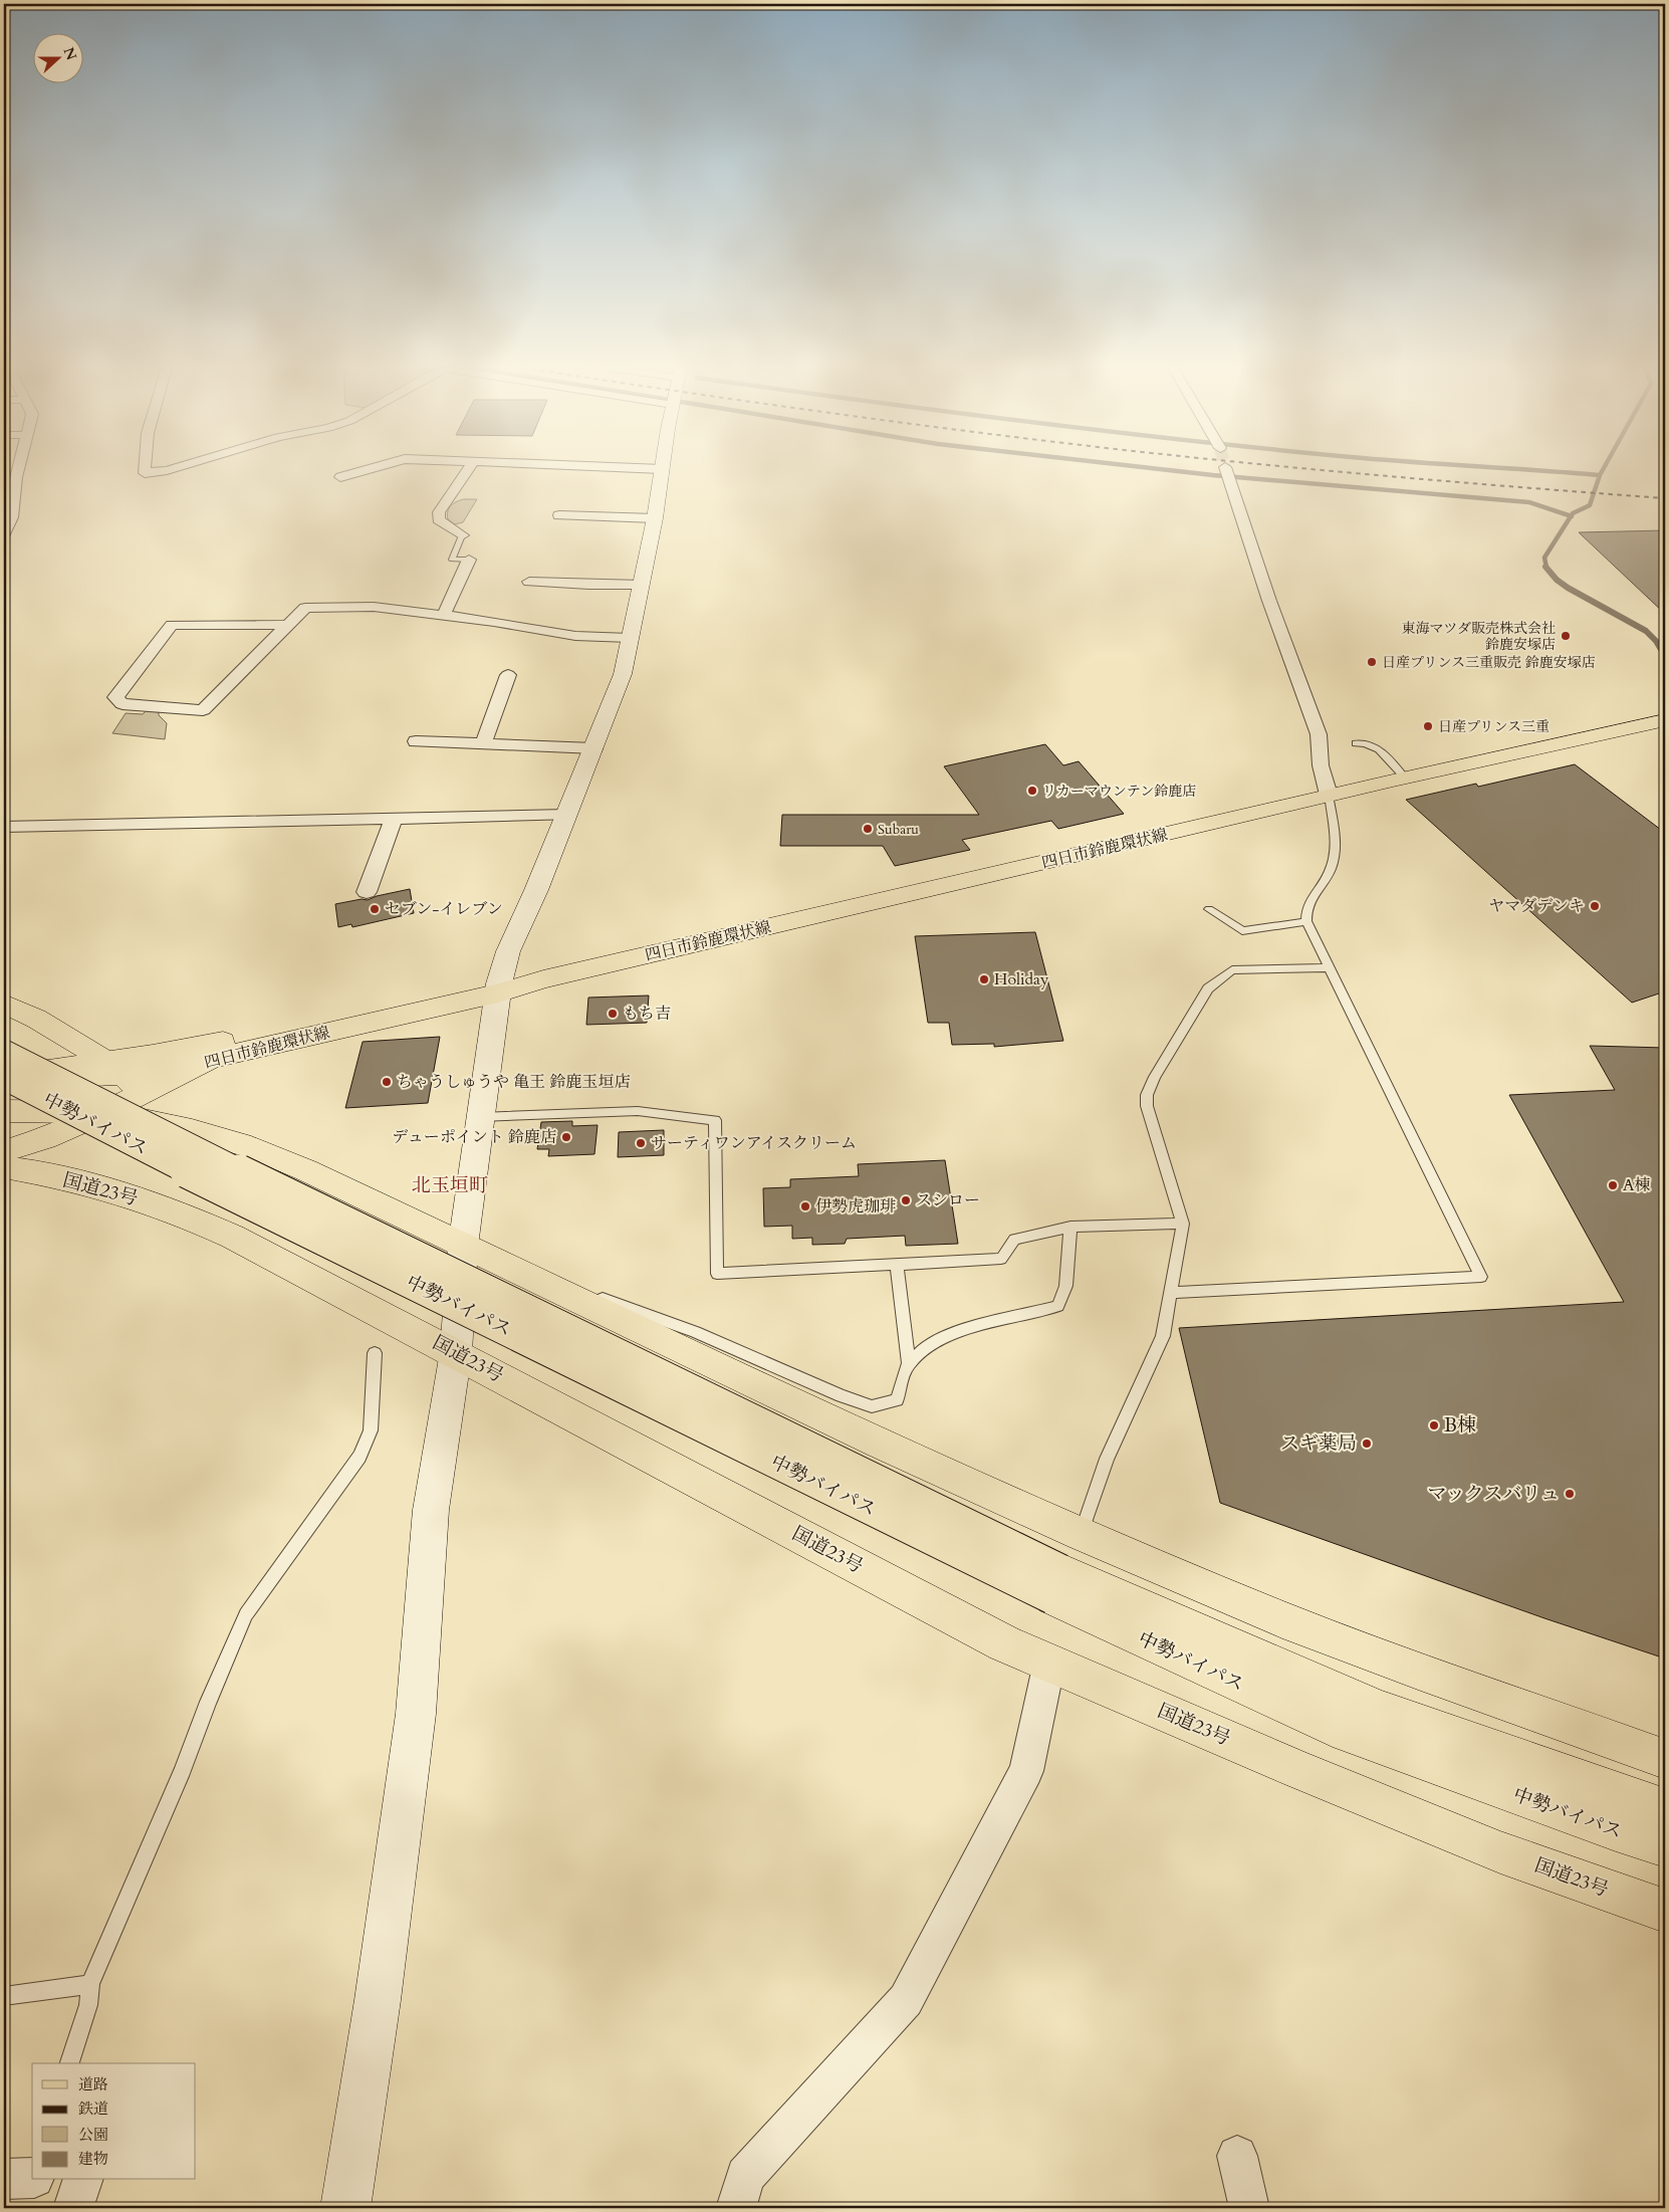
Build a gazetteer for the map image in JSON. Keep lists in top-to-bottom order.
{
  "streets": {
    "main road": ["四日市鈴鹿環状線", "中勢バイパス", "国道23号"]
  },
  "districts": ["北玉垣町"],
  "places": [
    "東海マツダ販売株式会社 鈴鹿安塚店",
    "日産プリンス三重販売 鈴鹿安塚店",
    "日産プリンス三重",
    "リカーマウンテン鈴鹿店",
    "Subaru",
    "ヤマダデンキ",
    "セブン-イレブン",
    "Holiday",
    "もち吉",
    "ちゃうしゅうや 亀王 鈴鹿玉垣店",
    "デューポイント 鈴鹿店",
    "サーティワンアイスクリーム",
    "A棟",
    "スシロー",
    "伊勢虎珈琲",
    "B棟",
    "スギ薬局",
    "マックスバリュ"
  ],
  "legend": [
    "道路",
    "鉄道",
    "公園",
    "建物"
  ],
  "north": "right"
}
